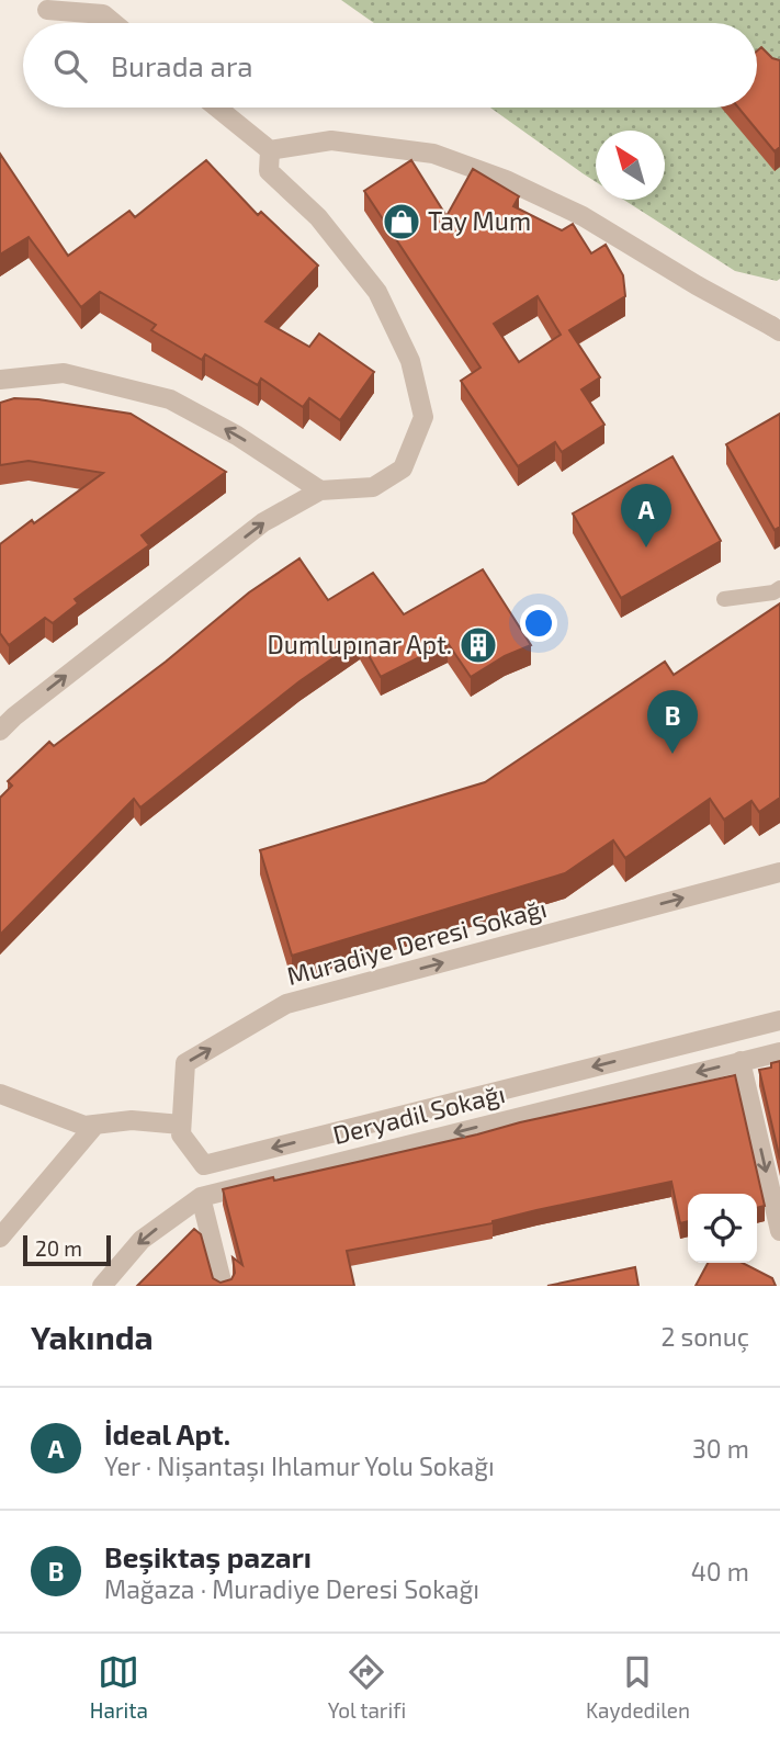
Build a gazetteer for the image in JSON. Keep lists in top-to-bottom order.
{
  "streets": {
    "street": ["Muradiye Deresi Sokağı", "Deryadil Sokağı"]
  },
  "crossings": [
    ["Muradiye Deresi Sokağı", "Deryadil Sokağı"]
  ],
  "one_way": ["Muradiye Deresi Sokağı", "Deryadil Sokağı"],
  "places": {
    "shop": ["Tay Mum"],
    "building": ["Dumlupınar Apt."]
  },
  "scale_bar": "20 m",
  "north": "top left",
  "page": {
    "search": "Burada ara",
    "pins": ["A", "B"],
    "scale": "20 m",
    "heading": ["Yakında", "2 sonuç"],
    "list": [
      {
        "mark": "A",
        "name": "İdeal Apt.",
        "note": "Yer · Nişantaşı Ihlamur Yolu Sokağı",
        "value": "30 m"
      },
      {
        "mark": "B",
        "name": "Beşiktaş pazarı",
        "note": "Mağaza · Muradiye Deresi Sokağı",
        "value": "40 m"
      }
    ],
    "nav": ["Harita", "Yol tarifi", "Kaydedilen"]
  }
}
